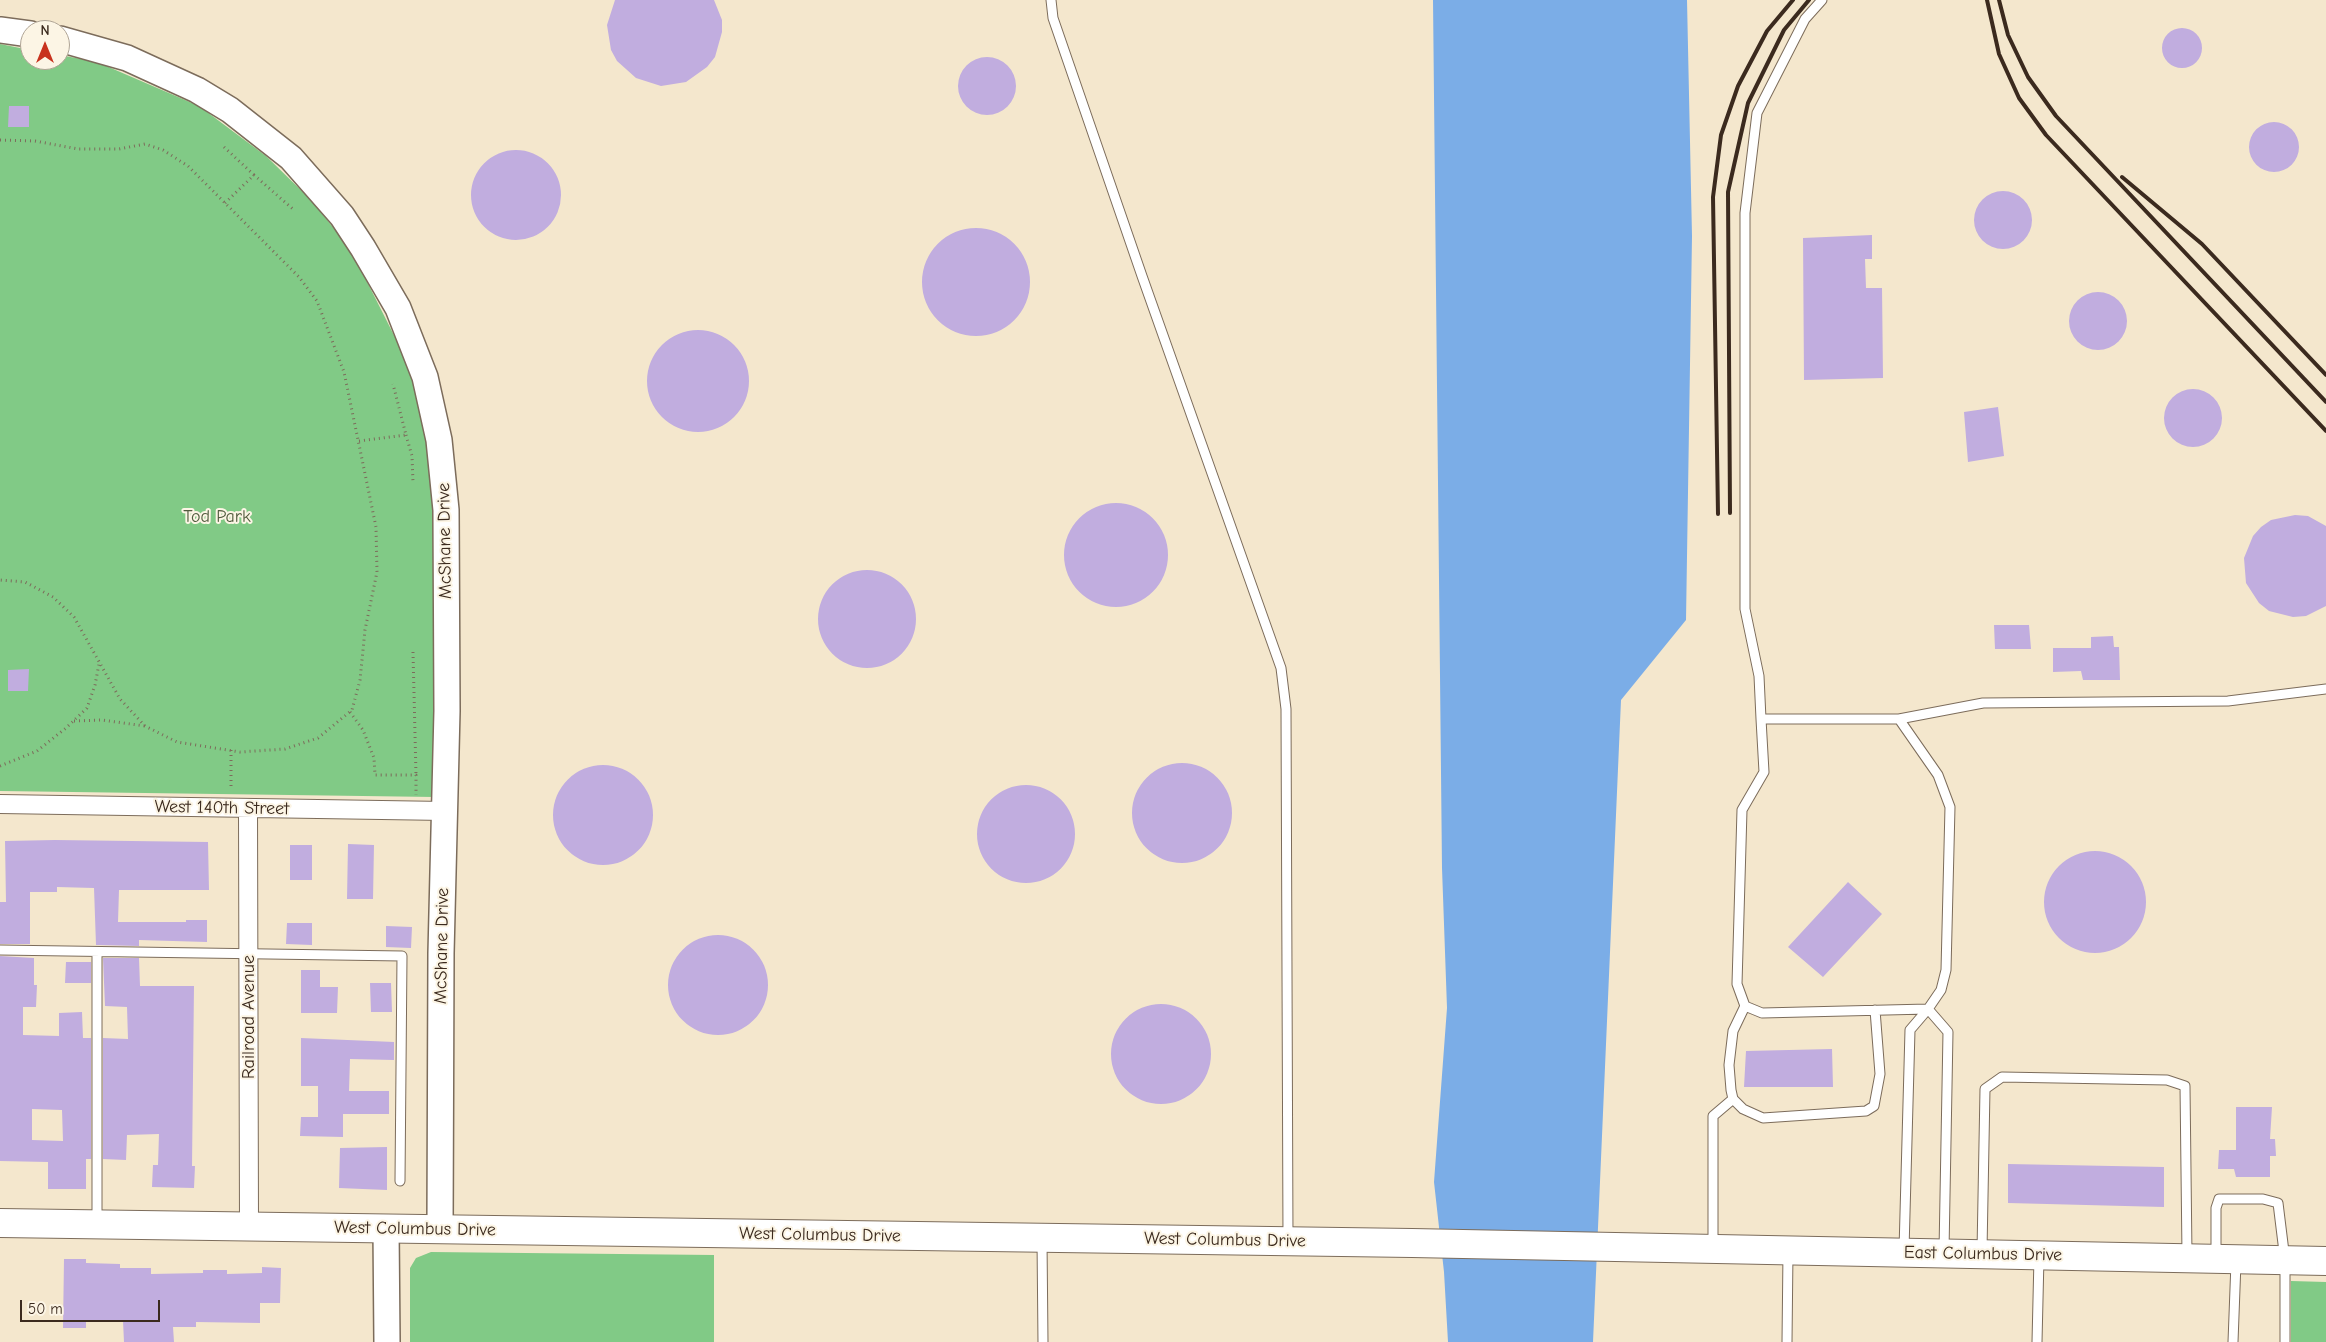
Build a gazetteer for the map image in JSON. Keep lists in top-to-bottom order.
{
  "streets": {
    "main road": ["West Columbus Drive", "East Columbus Drive"],
    "street": ["McShane Drive", "West 140th Street", "Railroad Avenue"]
  },
  "crossings": [
    ["McShane Drive", "West 140th Street"],
    ["McShane Drive", "West Columbus Drive"],
    ["West 140th Street", "Railroad Avenue"],
    ["Railroad Avenue", "West Columbus Drive"],
    ["West Columbus Drive", "East Columbus Drive"]
  ],
  "parks": ["Tod Park"],
  "scale_bar": "50 m",
  "north": "top"
}
